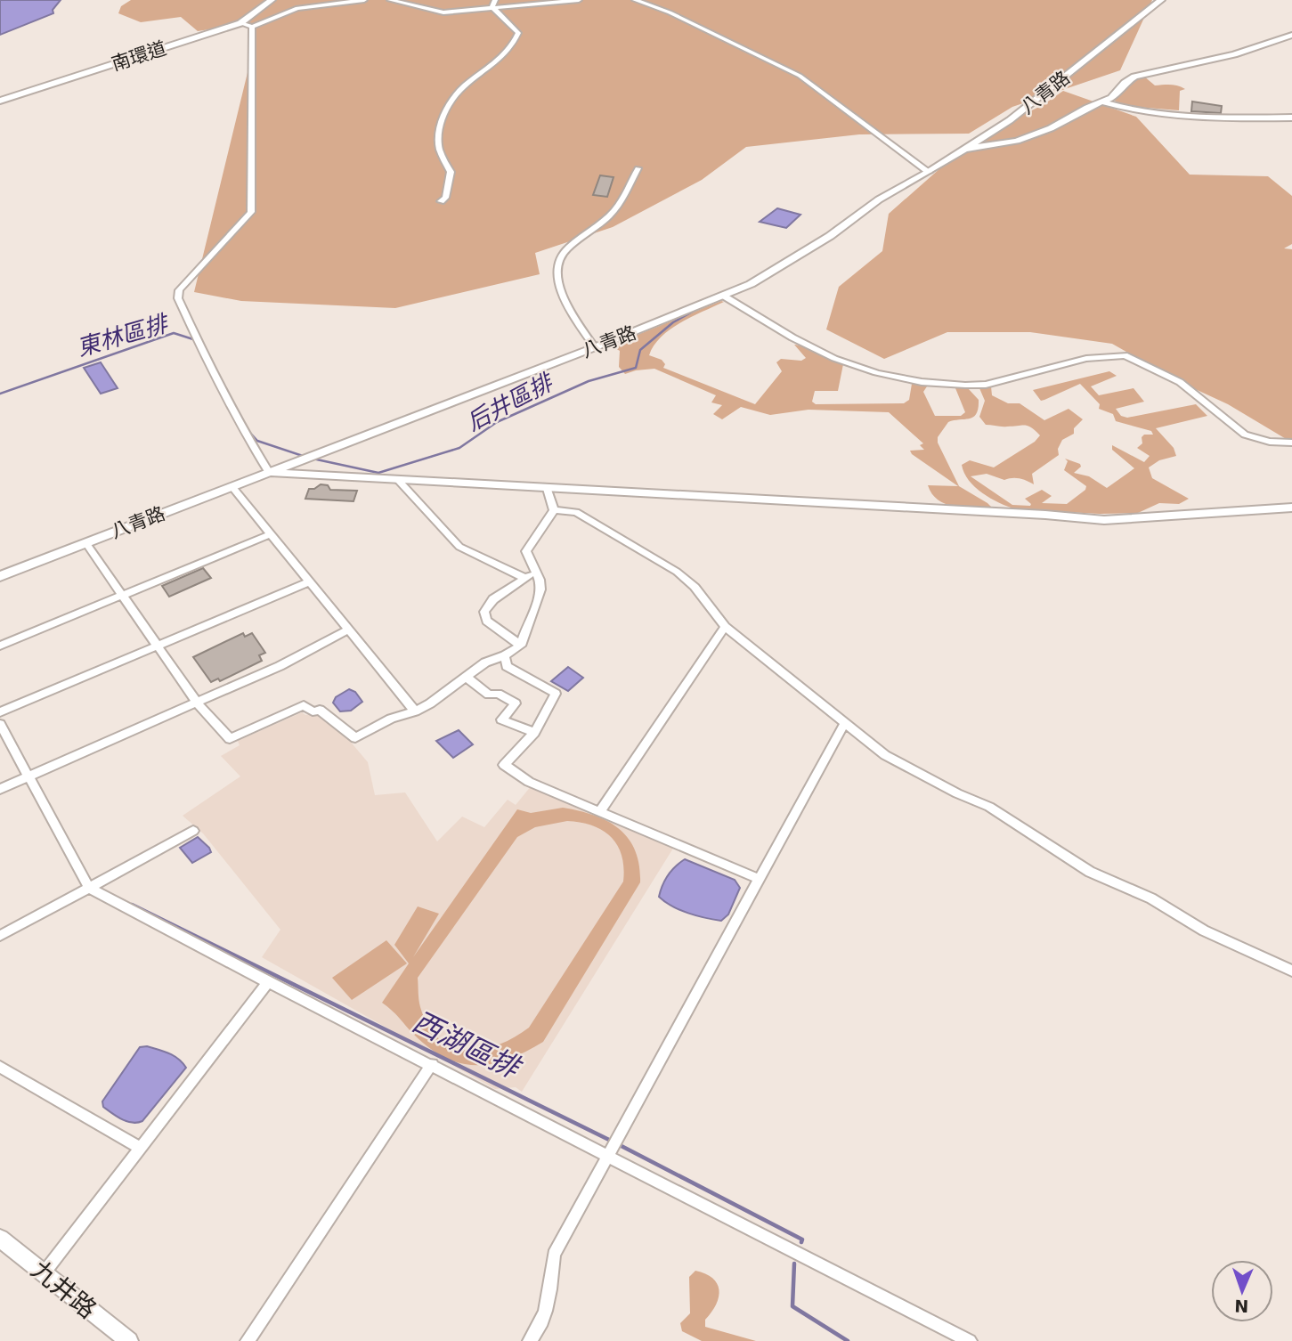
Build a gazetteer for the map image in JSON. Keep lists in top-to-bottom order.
{
  "streets": {
    "street": ["南環道", "八青路", "九井路"]
  },
  "water": ["東林區排", "后井區排", "西湖區排"],
  "north": "bottom"
}
